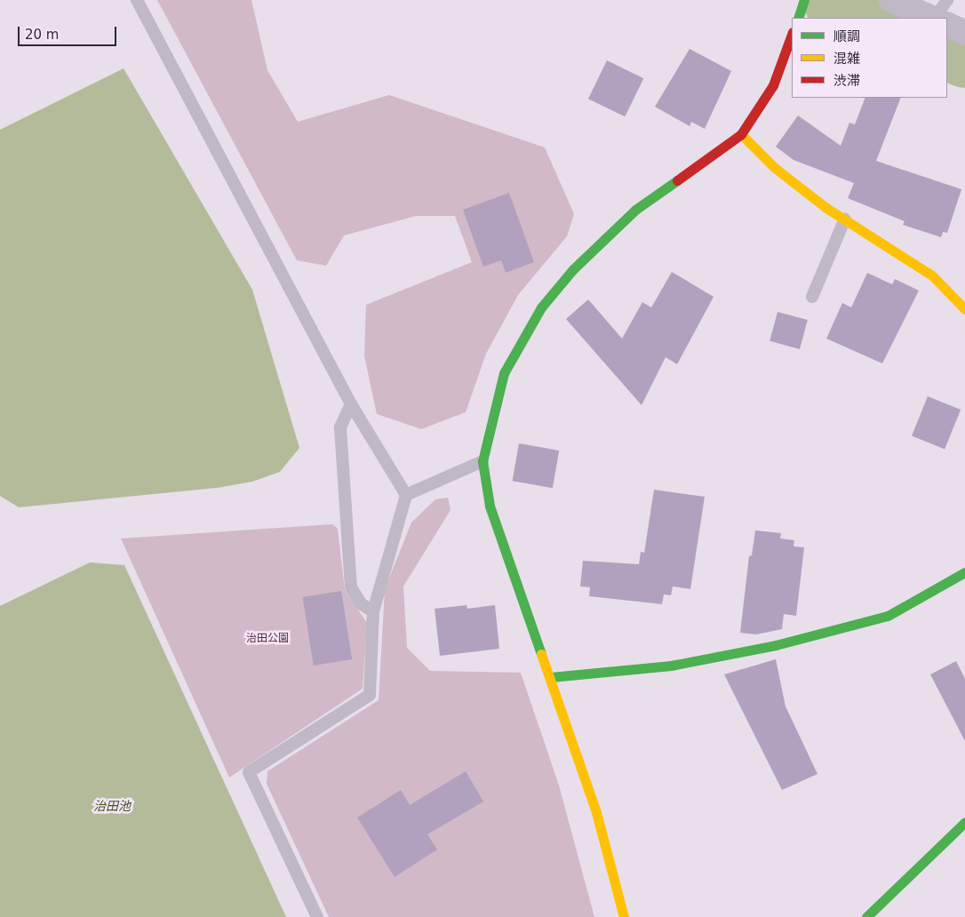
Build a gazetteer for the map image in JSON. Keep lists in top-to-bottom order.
{
  "water": ["治田池"],
  "parks": ["治田公園"],
  "legend": ["順調", "混雑", "渋滞"],
  "scale_bar": "20 m"
}
